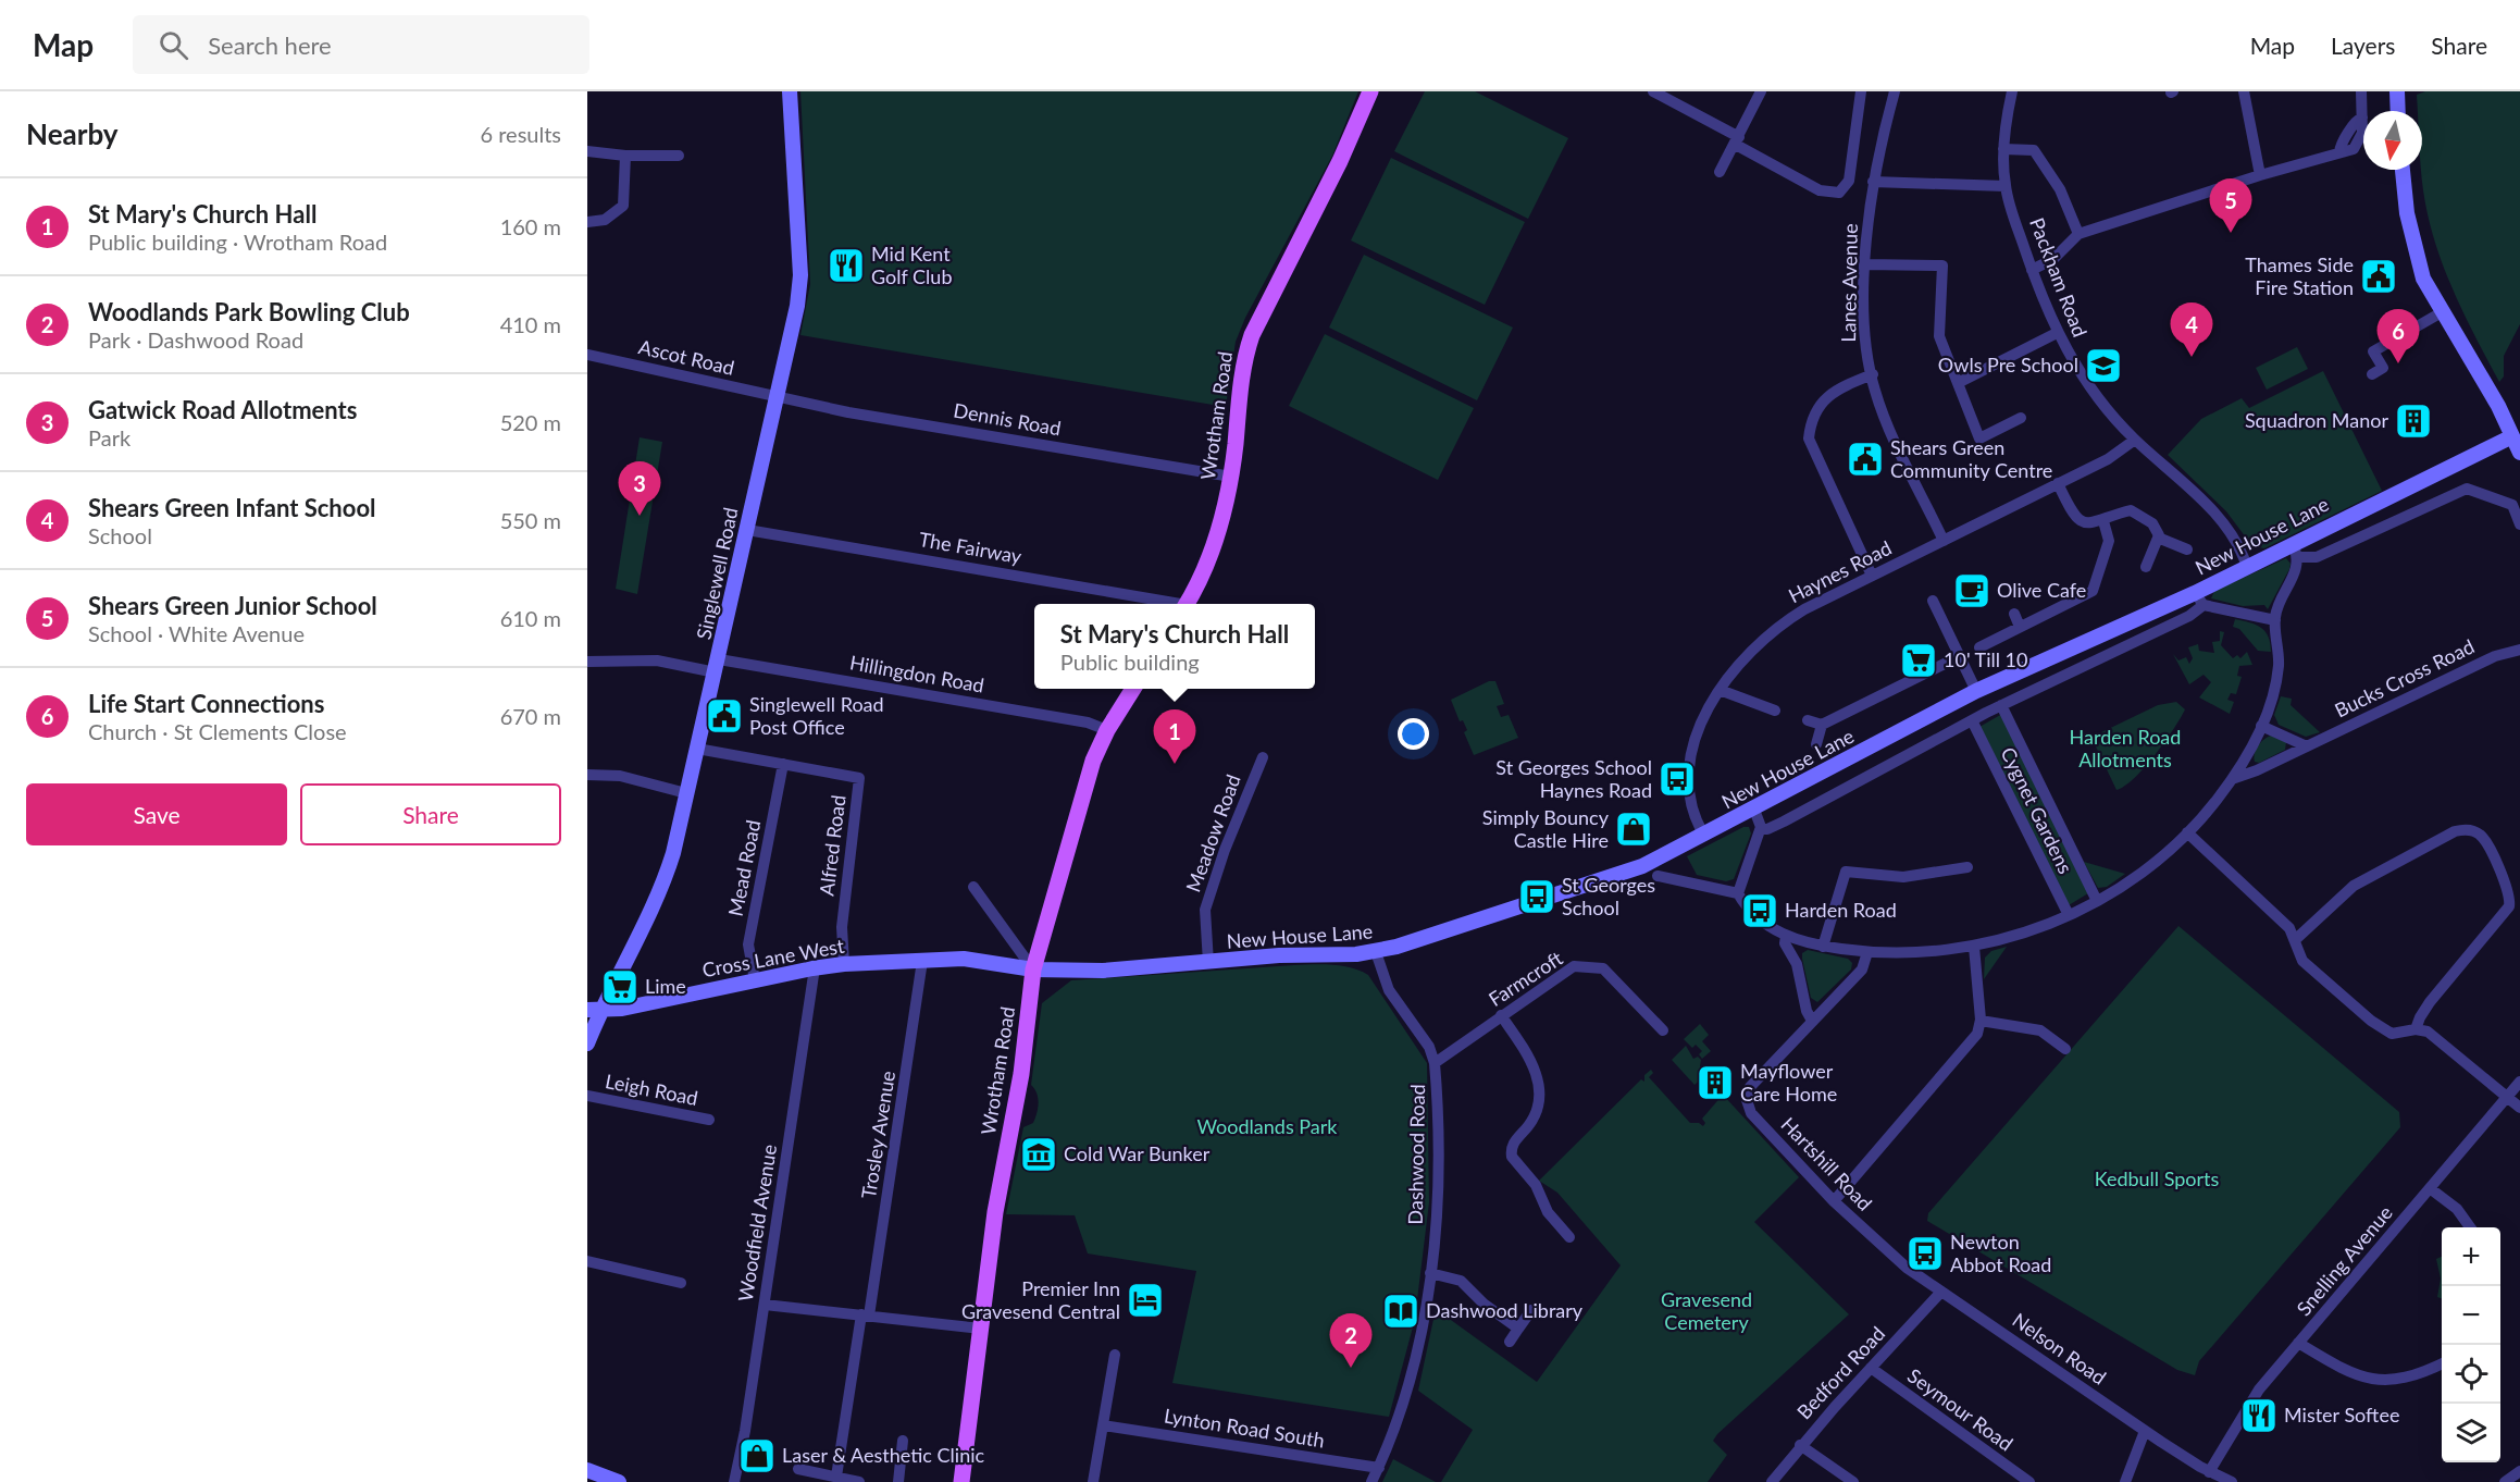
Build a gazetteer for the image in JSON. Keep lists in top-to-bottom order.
{
  "streets": {
    "main road": ["Wrotham Road"],
    "street": [
      "Packham Road",
      "Lanes Avenue",
      "Ascot Road",
      "Dennis Road",
      "New House Lane",
      "The Fairway",
      "Haynes Road",
      "Singlewell Road",
      "Hillingdon Road",
      "Bucks Cross Road",
      "Cygnet Gardens",
      "Meadow Road",
      "Alfred Road",
      "Mead Road",
      "Cross Lane West",
      "Farmcroft",
      "Leigh Road",
      "Trosley Avenue",
      "Dashwood Road",
      "Hartshill Road",
      "Woodfield Avenue",
      "Snelling Avenue",
      "Nelson Road",
      "Bedford Road",
      "Seymour Road",
      "Lynton Road South"
    ]
  },
  "crossings": [
    ["Packham Road", "New House Lane"],
    ["Packham Road", "Haynes Road"],
    ["Lanes Avenue", "Haynes Road"],
    ["Ascot Road", "Dennis Road"],
    ["Ascot Road", "Singlewell Road"],
    ["Wrotham Road", "Dennis Road"],
    ["Wrotham Road", "New House Lane"],
    ["Wrotham Road", "Hillingdon Road"],
    ["Wrotham Road", "Cross Lane West"],
    ["Dennis Road", "Singlewell Road"],
    ["New House Lane", "Haynes Road"],
    ["New House Lane", "Cygnet Gardens"],
    ["New House Lane", "Meadow Road"],
    ["New House Lane", "Cross Lane West"],
    ["New House Lane", "Dashwood Road"],
    ["The Fairway", "Singlewell Road"],
    ["Singlewell Road", "Hillingdon Road"],
    ["Singlewell Road", "Alfred Road"],
    ["Singlewell Road", "Cross Lane West"],
    ["Alfred Road", "Mead Road"],
    ["Alfred Road", "Cross Lane West"],
    ["Mead Road", "Cross Lane West"],
    ["Cross Lane West", "Trosley Avenue"],
    ["Cross Lane West", "Woodfield Avenue"],
    ["Farmcroft", "Dashwood Road"],
    ["Dashwood Road", "Lynton Road South"],
    ["Hartshill Road", "Nelson Road"],
    ["Snelling Avenue", "Nelson Road"],
    ["Nelson Road", "Bedford Road"],
    ["Bedford Road", "Seymour Road"]
  ],
  "parks": [
    "Harden Road Allotments",
    "Woodlands Park",
    "Kedbull Sports",
    "Gravesend Cemetery"
  ],
  "places": {
    "restaurant": ["Mid Kent Golf Club", "Mister Softee"],
    "public building": ["Thames Side Fire Station", "Shears Green Community Centre", "Singlewell Road Post Office"],
    "school or university": ["Owls Pre School"],
    "building": ["Squadron Manor", "Mayflower Care Home"],
    "cafe": ["Olive Cafe"],
    "supermarket": ["10' Till 10", "Lime"],
    "bus stop": [
      "St Georges School Haynes Road",
      "St Georges School",
      "Harden Road",
      "Newton Abbot Road"
    ],
    "shop": ["Simply Bouncy Castle Hire", "Laser & Aesthetic Clinic"],
    "museum": ["Cold War Bunker"],
    "hotel": ["Premier Inn Gravesend Central"],
    "library": ["Dashwood Library"]
  },
  "north": "bottom",
  "page": {
    "header": "Map",
    "search": "Search here",
    "nav": ["Map", "Layers", "Share"],
    "heading": ["Nearby", "6 results"],
    "list": [
      {
        "mark": "1",
        "name": "St Mary's Church Hall",
        "note": "Public building · Wrotham Road",
        "value": "160 m"
      },
      {
        "mark": "2",
        "name": "Woodlands Park Bowling Club",
        "note": "Park · Dashwood Road",
        "value": "410 m"
      },
      {
        "mark": "3",
        "name": "Gatwick Road Allotments",
        "note": "Park",
        "value": "520 m"
      },
      {
        "mark": "4",
        "name": "Shears Green Infant School",
        "note": "School",
        "value": "550 m"
      },
      {
        "mark": "5",
        "name": "Shears Green Junior School",
        "note": "School · White Avenue",
        "value": "610 m"
      },
      {
        "mark": "6",
        "name": "Life Start Connections",
        "note": "Church · St Clements Close",
        "value": "670 m"
      }
    ],
    "pins": [
      "5",
      "4",
      "6",
      "3",
      "1",
      "2"
    ],
    "popup": ["St Mary's Church Hall", "Public building"],
    "buttons": ["Save", "Share"],
    "map_buttons": ["+", "−"]
  }
}
